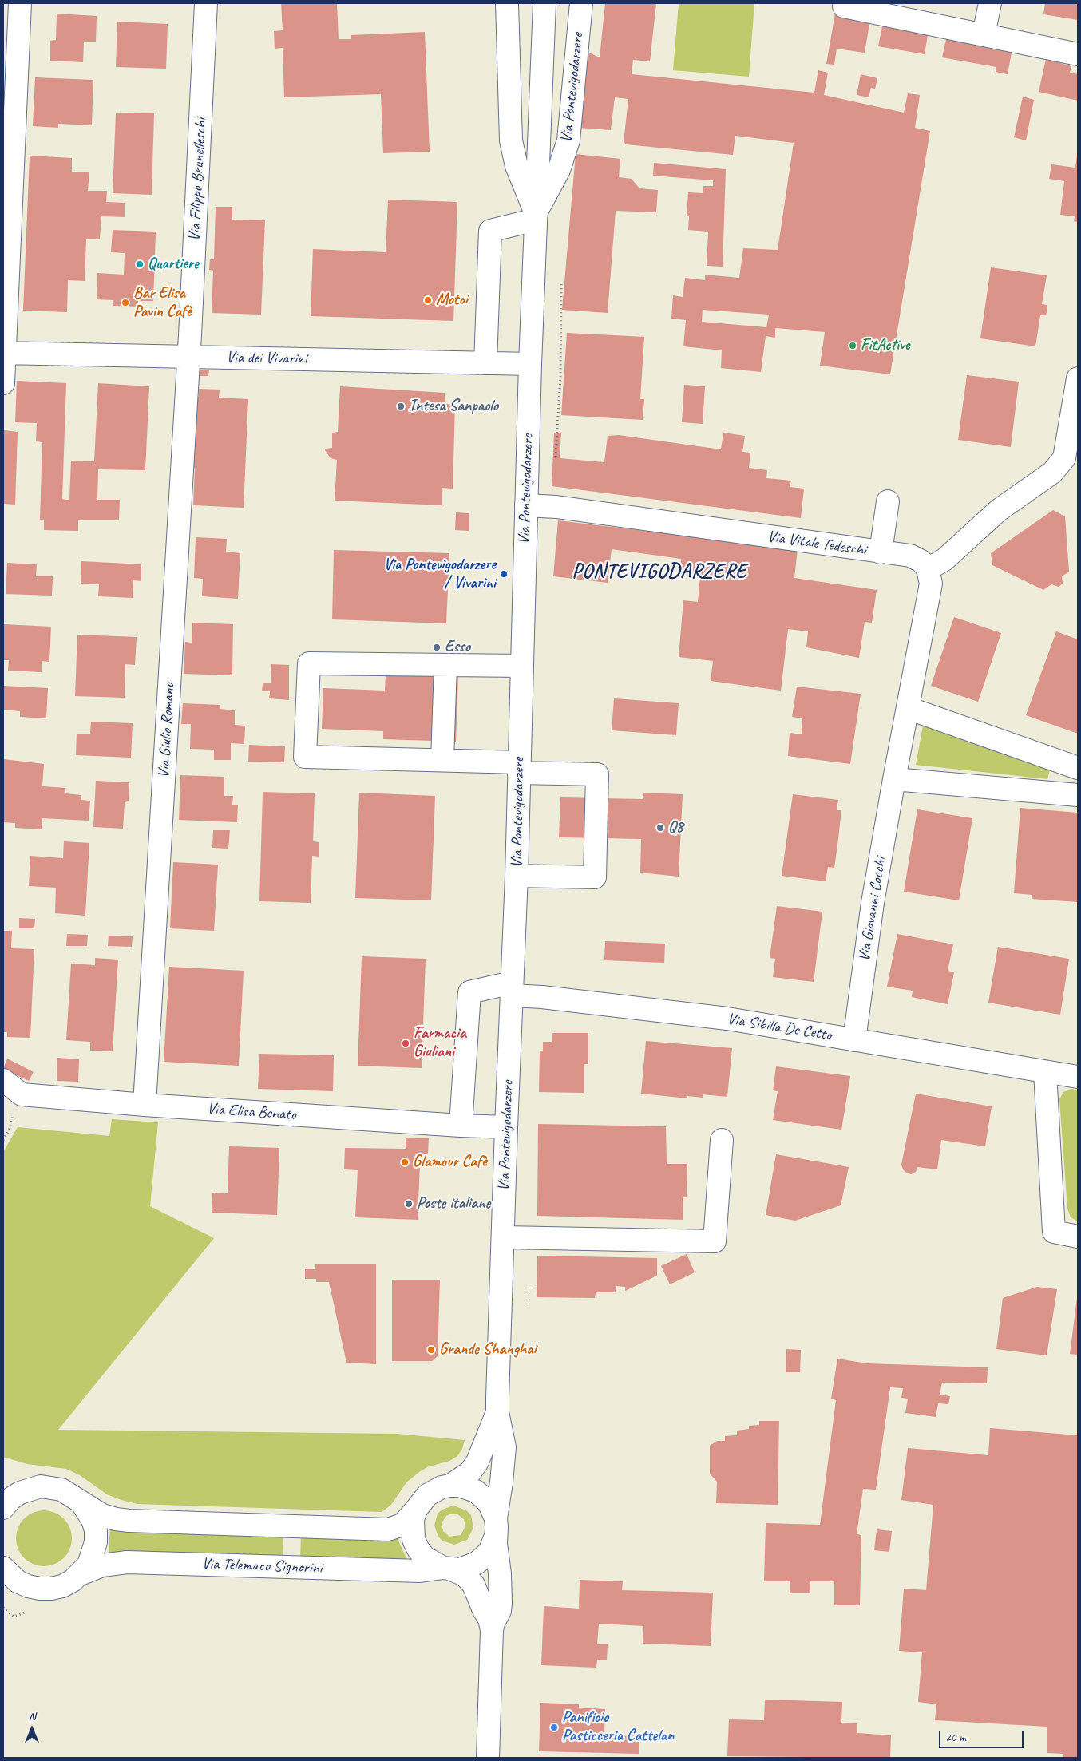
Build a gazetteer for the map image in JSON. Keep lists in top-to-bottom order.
{
  "streets": {
    "street": [
      "Via Pontevigodarzere",
      "Via Filippo Brunelleschi",
      "Via dei Vivarini",
      "Via Vitale Tedeschi",
      "Via Giulio Romano",
      "Via Giovanni Cocchi",
      "Via Sibilla De Cetto",
      "Via Elisa Benato",
      "Via Telemaco Signorini"
    ]
  },
  "crossings": [
    ["Via Pontevigodarzere", "Via dei Vivarini"],
    ["Via Pontevigodarzere", "Via Vitale Tedeschi"],
    ["Via Pontevigodarzere", "Via Sibilla De Cetto"],
    ["Via Pontevigodarzere", "Via Elisa Benato"],
    ["Via Pontevigodarzere", "Via Telemaco Signorini"],
    ["Via Filippo Brunelleschi", "Via dei Vivarini"],
    ["Via Filippo Brunelleschi", "Via Giulio Romano"],
    ["Via dei Vivarini", "Via Giulio Romano"],
    ["Via Vitale Tedeschi", "Via Giovanni Cocchi"],
    ["Via Giulio Romano", "Via Elisa Benato"],
    ["Via Giovanni Cocchi", "Via Sibilla De Cetto"],
    ["Via Sibilla De Cetto", "Via Elisa Benato"]
  ],
  "districts": ["PONTEVIGODARZERE"],
  "places": [
    "Quartiere",
    "Motoi",
    "Bar Elisa Pavin Cafè",
    "FitActive",
    "Intesa Sanpaolo",
    "Via Pontevigodarzere / Vivarini",
    "Esso",
    "Q8",
    "Farmacia Giuliani",
    "Glamour Cafè",
    "Poste italiane",
    "Grande Shanghai",
    "Panificio Pasticceria Cattelan"
  ],
  "scale_bar": "20 m",
  "north": "top"
}
